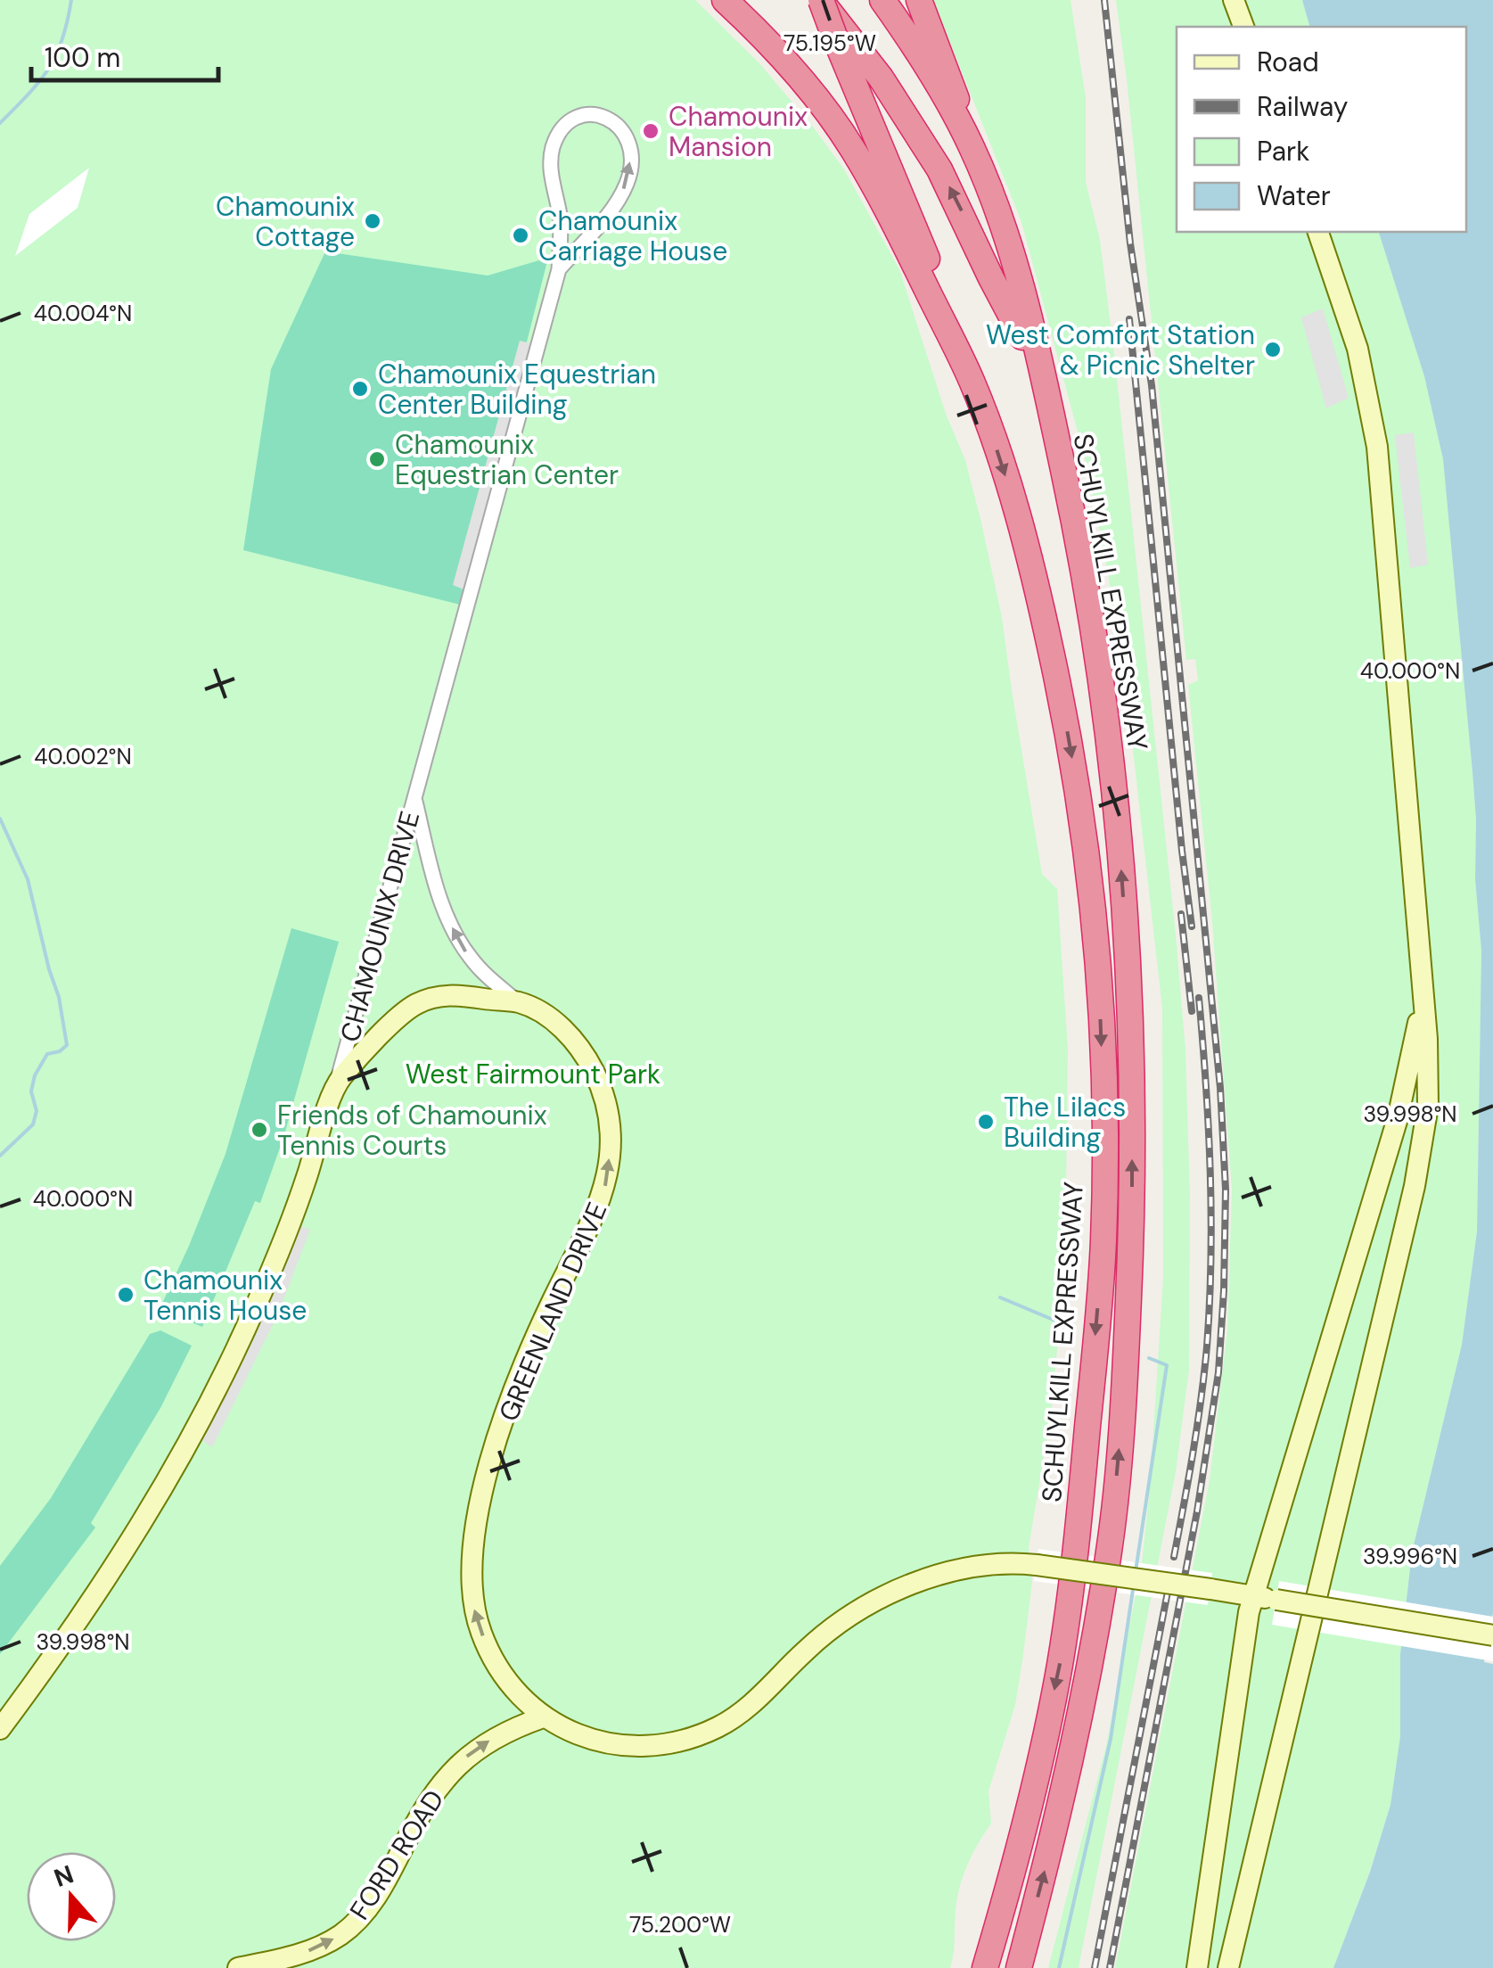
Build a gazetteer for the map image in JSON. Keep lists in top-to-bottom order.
{
  "streets": {
    "highway": ["SCHUYLKILL EXPRESSWAY"],
    "main road": ["CHAMOUNIX DRIVE", "GREENLAND DRIVE", "FORD ROAD"]
  },
  "crossings": [
    ["CHAMOUNIX DRIVE", "GREENLAND DRIVE"],
    ["GREENLAND DRIVE", "FORD ROAD"]
  ],
  "one_way": ["GREENLAND DRIVE", "FORD ROAD"],
  "parks": ["West Fairmount Park"],
  "places": [
    "Chamounix Mansion",
    "Chamounix Cottage",
    "Chamounix Carriage House",
    "West Comfort Station & Picnic Shelter",
    "Chamounix Equestrian Center Building",
    "Chamounix Equestrian Center",
    "The Lilacs Building",
    "Friends of Chamounix Tennis Courts",
    "Chamounix Tennis House"
  ],
  "legend": [
    "Road",
    "Railway",
    "Park",
    "Water"
  ],
  "scale_bar": "100 m",
  "north": "top",
  "coordinates": [
    "75.195°W",
    "40.004°N",
    "40.000°N",
    "40.002°N",
    "39.998°N",
    "39.996°N",
    "75.200°W"
  ]
}
